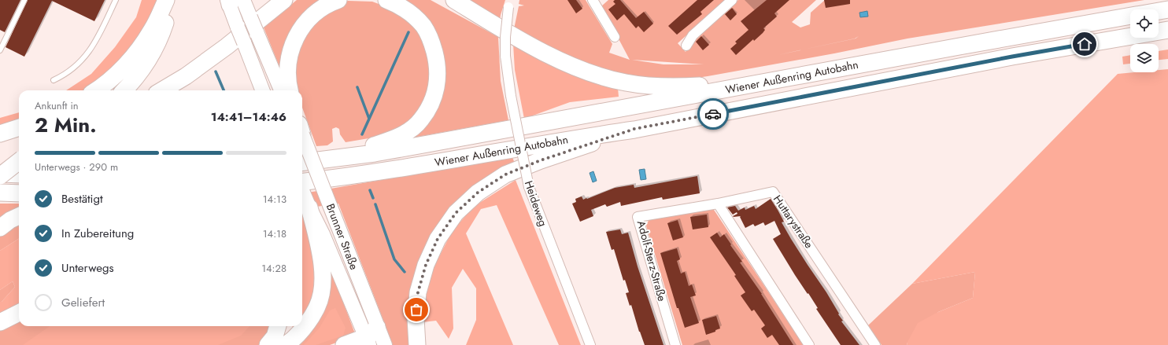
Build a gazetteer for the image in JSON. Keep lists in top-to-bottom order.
{
  "streets": {
    "highway": ["Wiener Außenring Autobahn"],
    "main road": ["Brunner Straße"],
    "street": ["Heideweg", "Huttarystraße", "Adolf-Sterz-Straße"]
  },
  "crossings": [
    ["Huttarystraße", "Adolf-Sterz-Straße"]
  ],
  "page": {
    "heading": ["2 Min.", "Ankunft in", "14:41–14:46"],
    "bar": "Unterwegs · 290 m",
    "list": [
      ["Bestätigt", "14:13"],
      ["In Zubereitung", "14:18"],
      ["Unterwegs", "14:28"],
      "Geliefert"
    ]
  }
}
